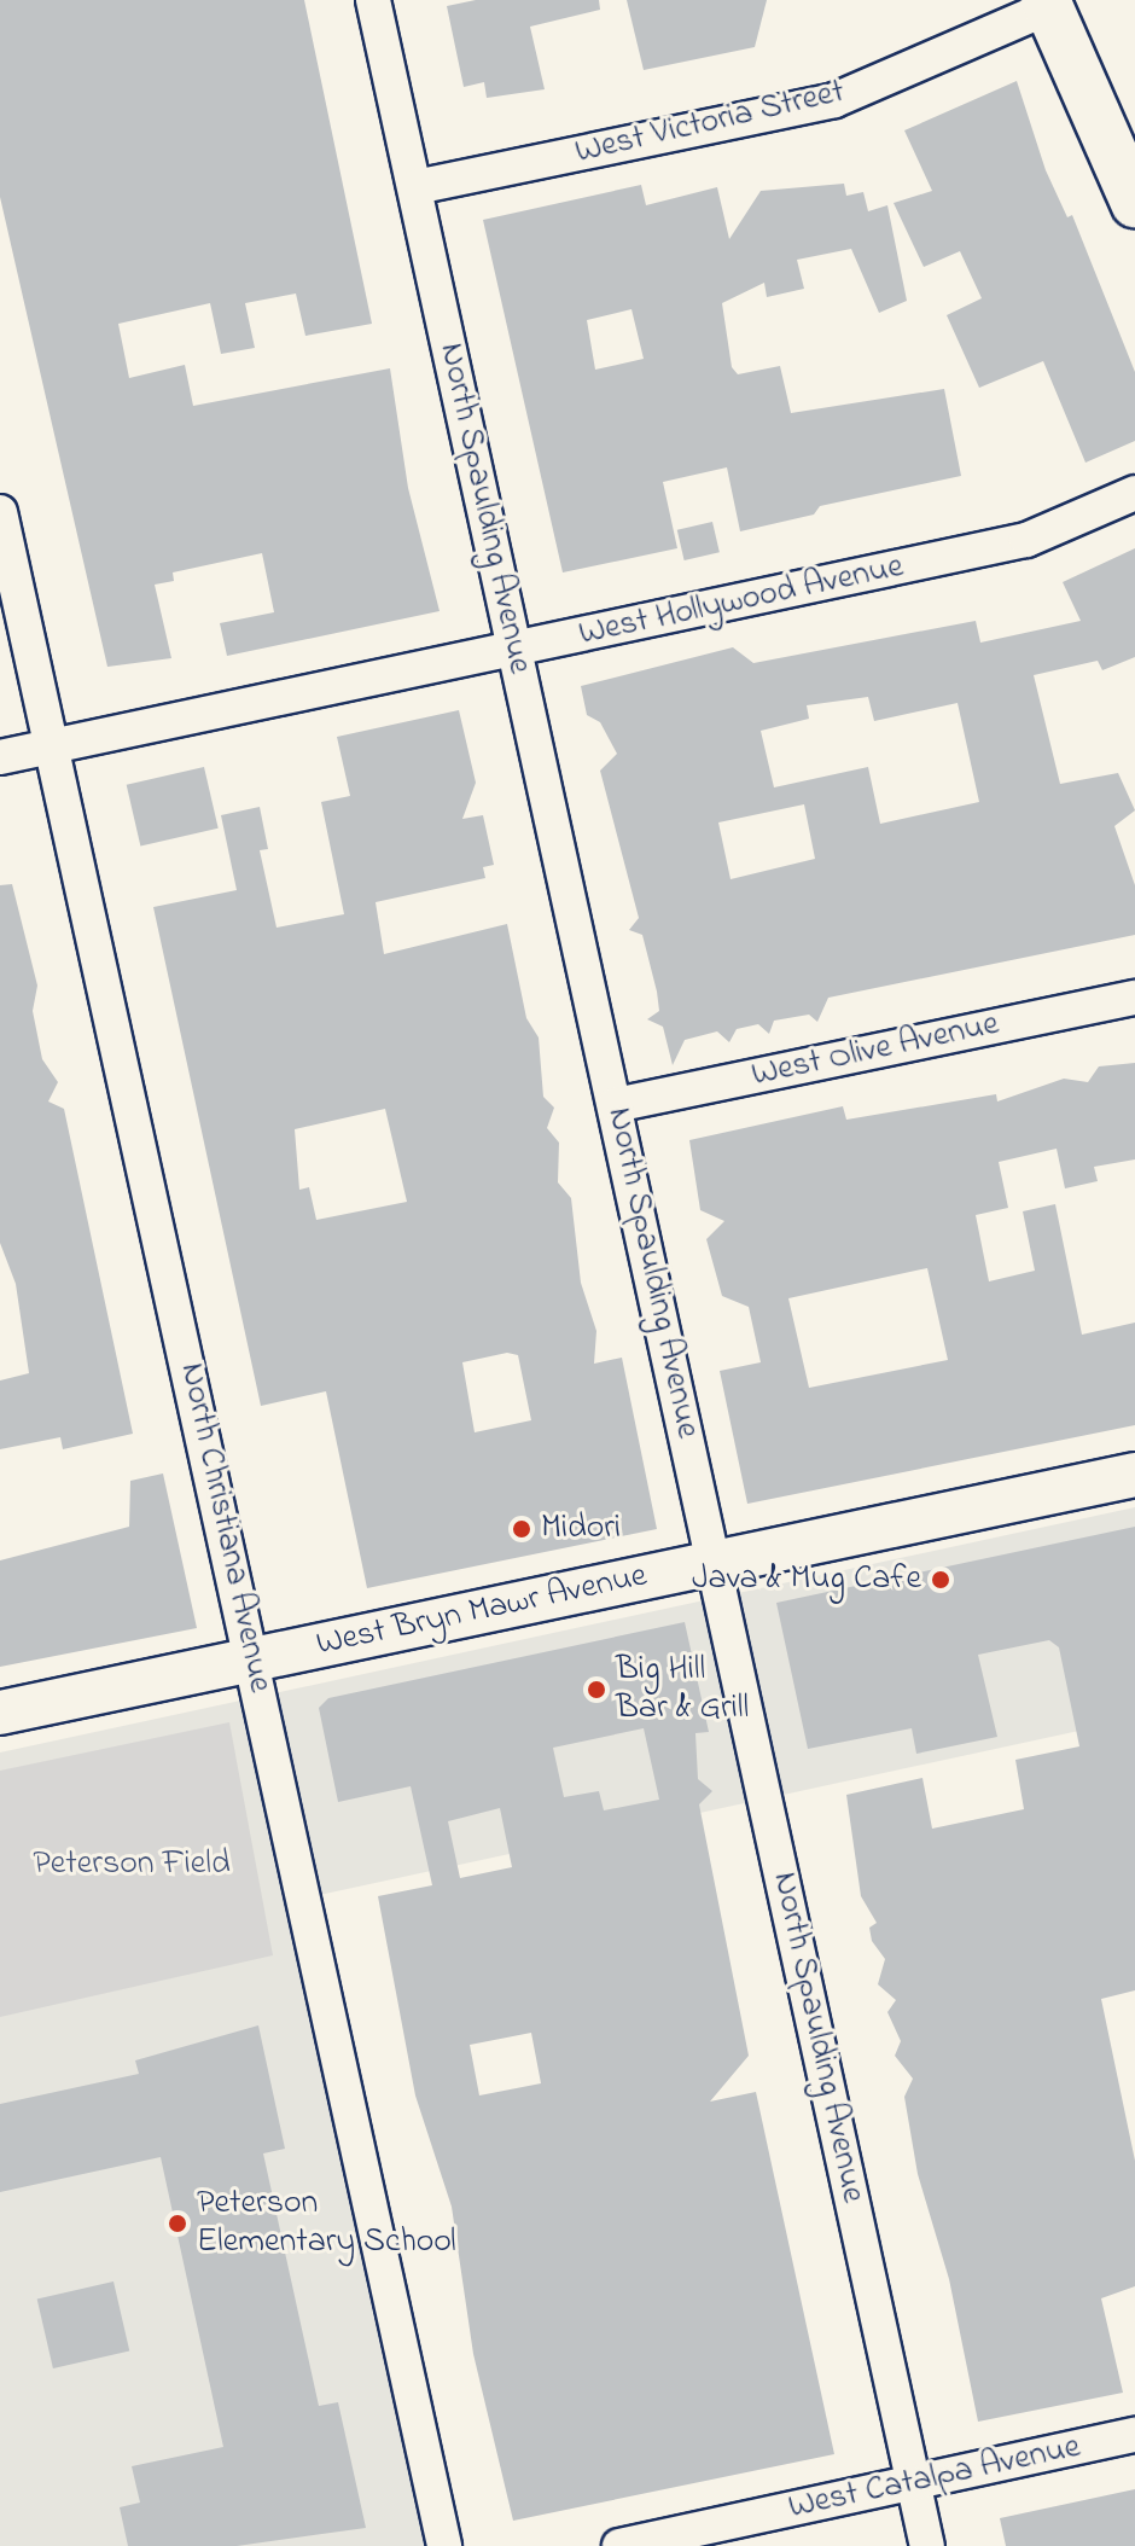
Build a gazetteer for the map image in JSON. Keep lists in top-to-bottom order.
{
  "streets": {
    "street": [
      "West Victoria Street",
      "North Spaulding Avenue",
      "West Hollywood Avenue",
      "West Olive Avenue",
      "North Christiana Avenue",
      "West Bryn Mawr Avenue",
      "West Catalpa Avenue"
    ]
  },
  "crossings": [
    ["West Victoria Street", "North Spaulding Avenue"],
    ["North Spaulding Avenue", "West Hollywood Avenue"],
    ["North Spaulding Avenue", "West Olive Avenue"],
    ["North Spaulding Avenue", "West Bryn Mawr Avenue"],
    ["North Spaulding Avenue", "West Catalpa Avenue"],
    ["West Hollywood Avenue", "North Christiana Avenue"],
    ["North Christiana Avenue", "West Bryn Mawr Avenue"]
  ],
  "parks": ["Peterson Field"],
  "places": [
    "Midori",
    "Java & Mug Cafe",
    "Big Hill Bar & Grill",
    "Peterson Elementary School"
  ]
}
